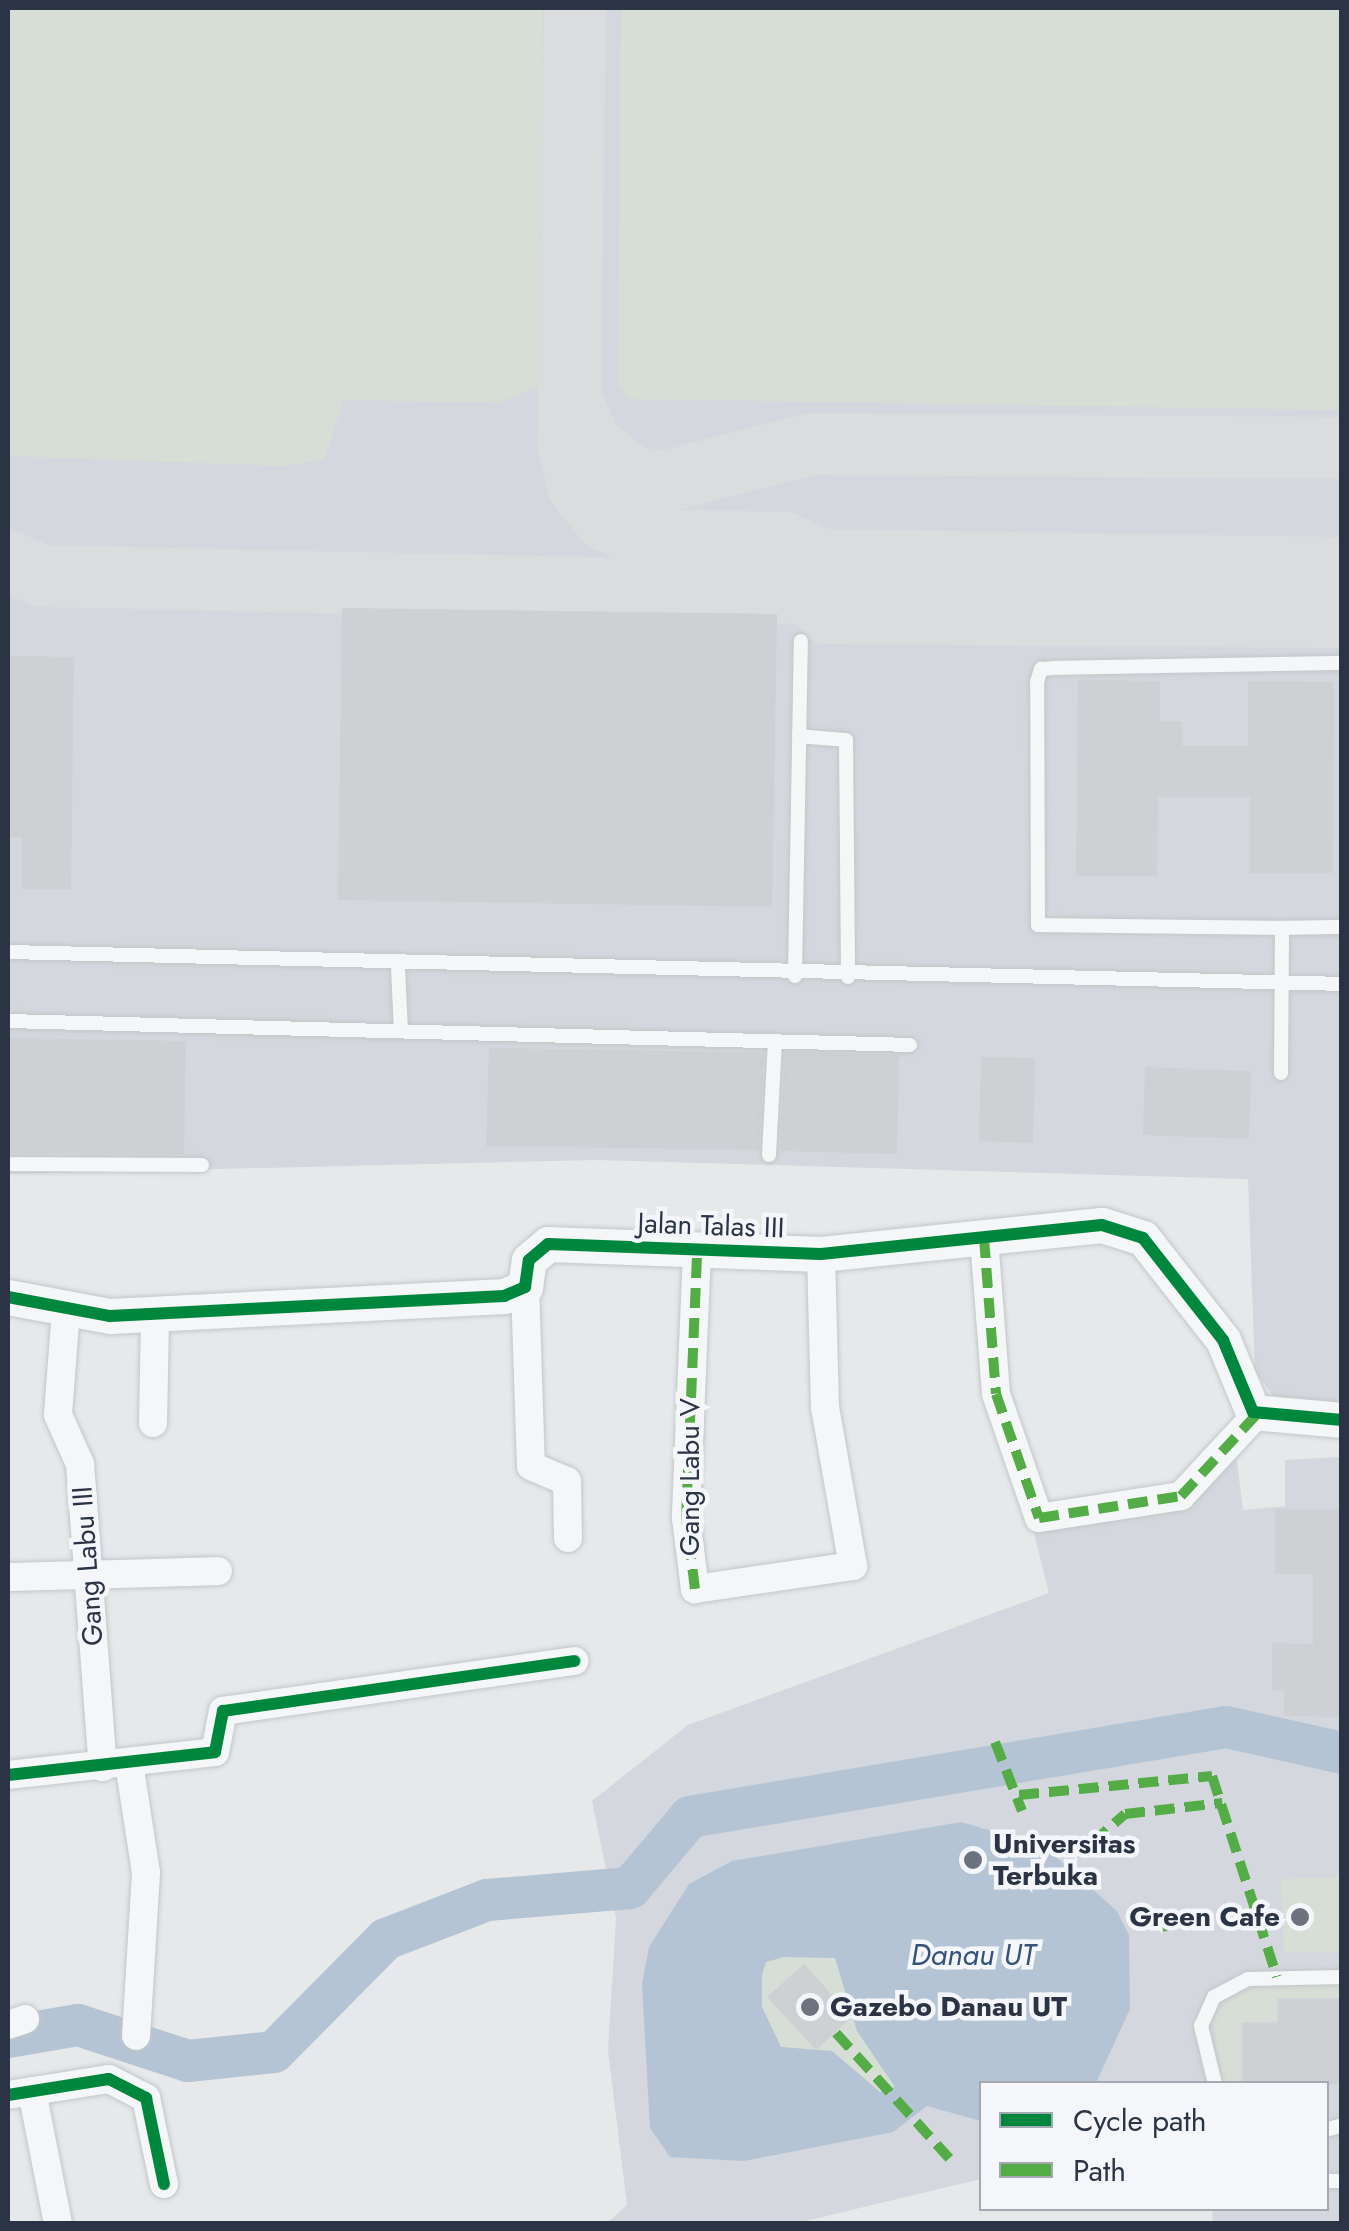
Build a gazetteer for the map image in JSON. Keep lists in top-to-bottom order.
{
  "streets": {
    "street": ["Jalan Talas III", "Gang Labu V", "Gang Labu III"]
  },
  "crossings": [
    ["Jalan Talas III", "Gang Labu V"]
  ],
  "water": ["Danau UT"],
  "places": ["Universitas Terbuka", "Green Cafe", "Gazebo Danau UT"],
  "legend": ["Cycle path", "Path"]
}
